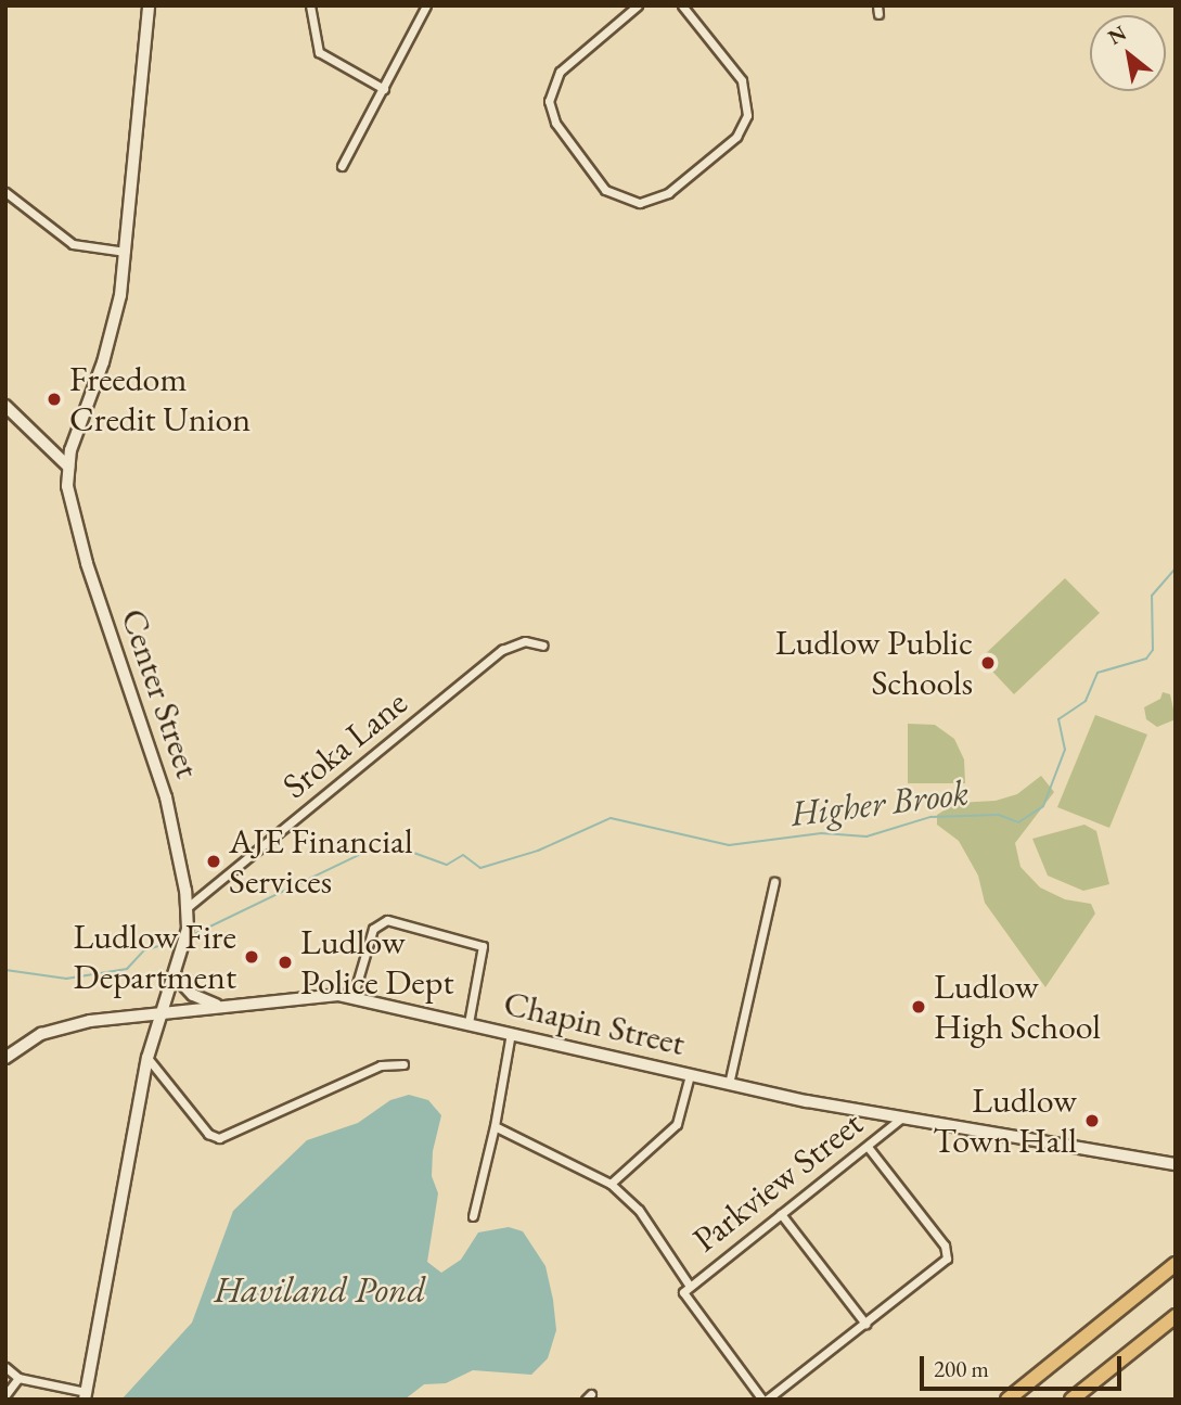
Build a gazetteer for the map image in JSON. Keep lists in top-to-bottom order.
{
  "streets": {
    "main road": ["Center Street", "Chapin Street"],
    "street": ["Sroka Lane", "Parkview Street"]
  },
  "crossings": [
    ["Center Street", "Sroka Lane"],
    ["Center Street", "Chapin Street"],
    ["Chapin Street", "Parkview Street"]
  ],
  "water": ["Higher Brook", "Haviland Pond"],
  "places": [
    "Freedom Credit Union",
    "Ludlow Public Schools",
    "AJE Financial Services",
    "Ludlow Fire Department",
    "Ludlow Police Dept",
    "Ludlow High School",
    "Ludlow Town Hall"
  ],
  "scale_bar": "200 m",
  "north": "top left"
}
